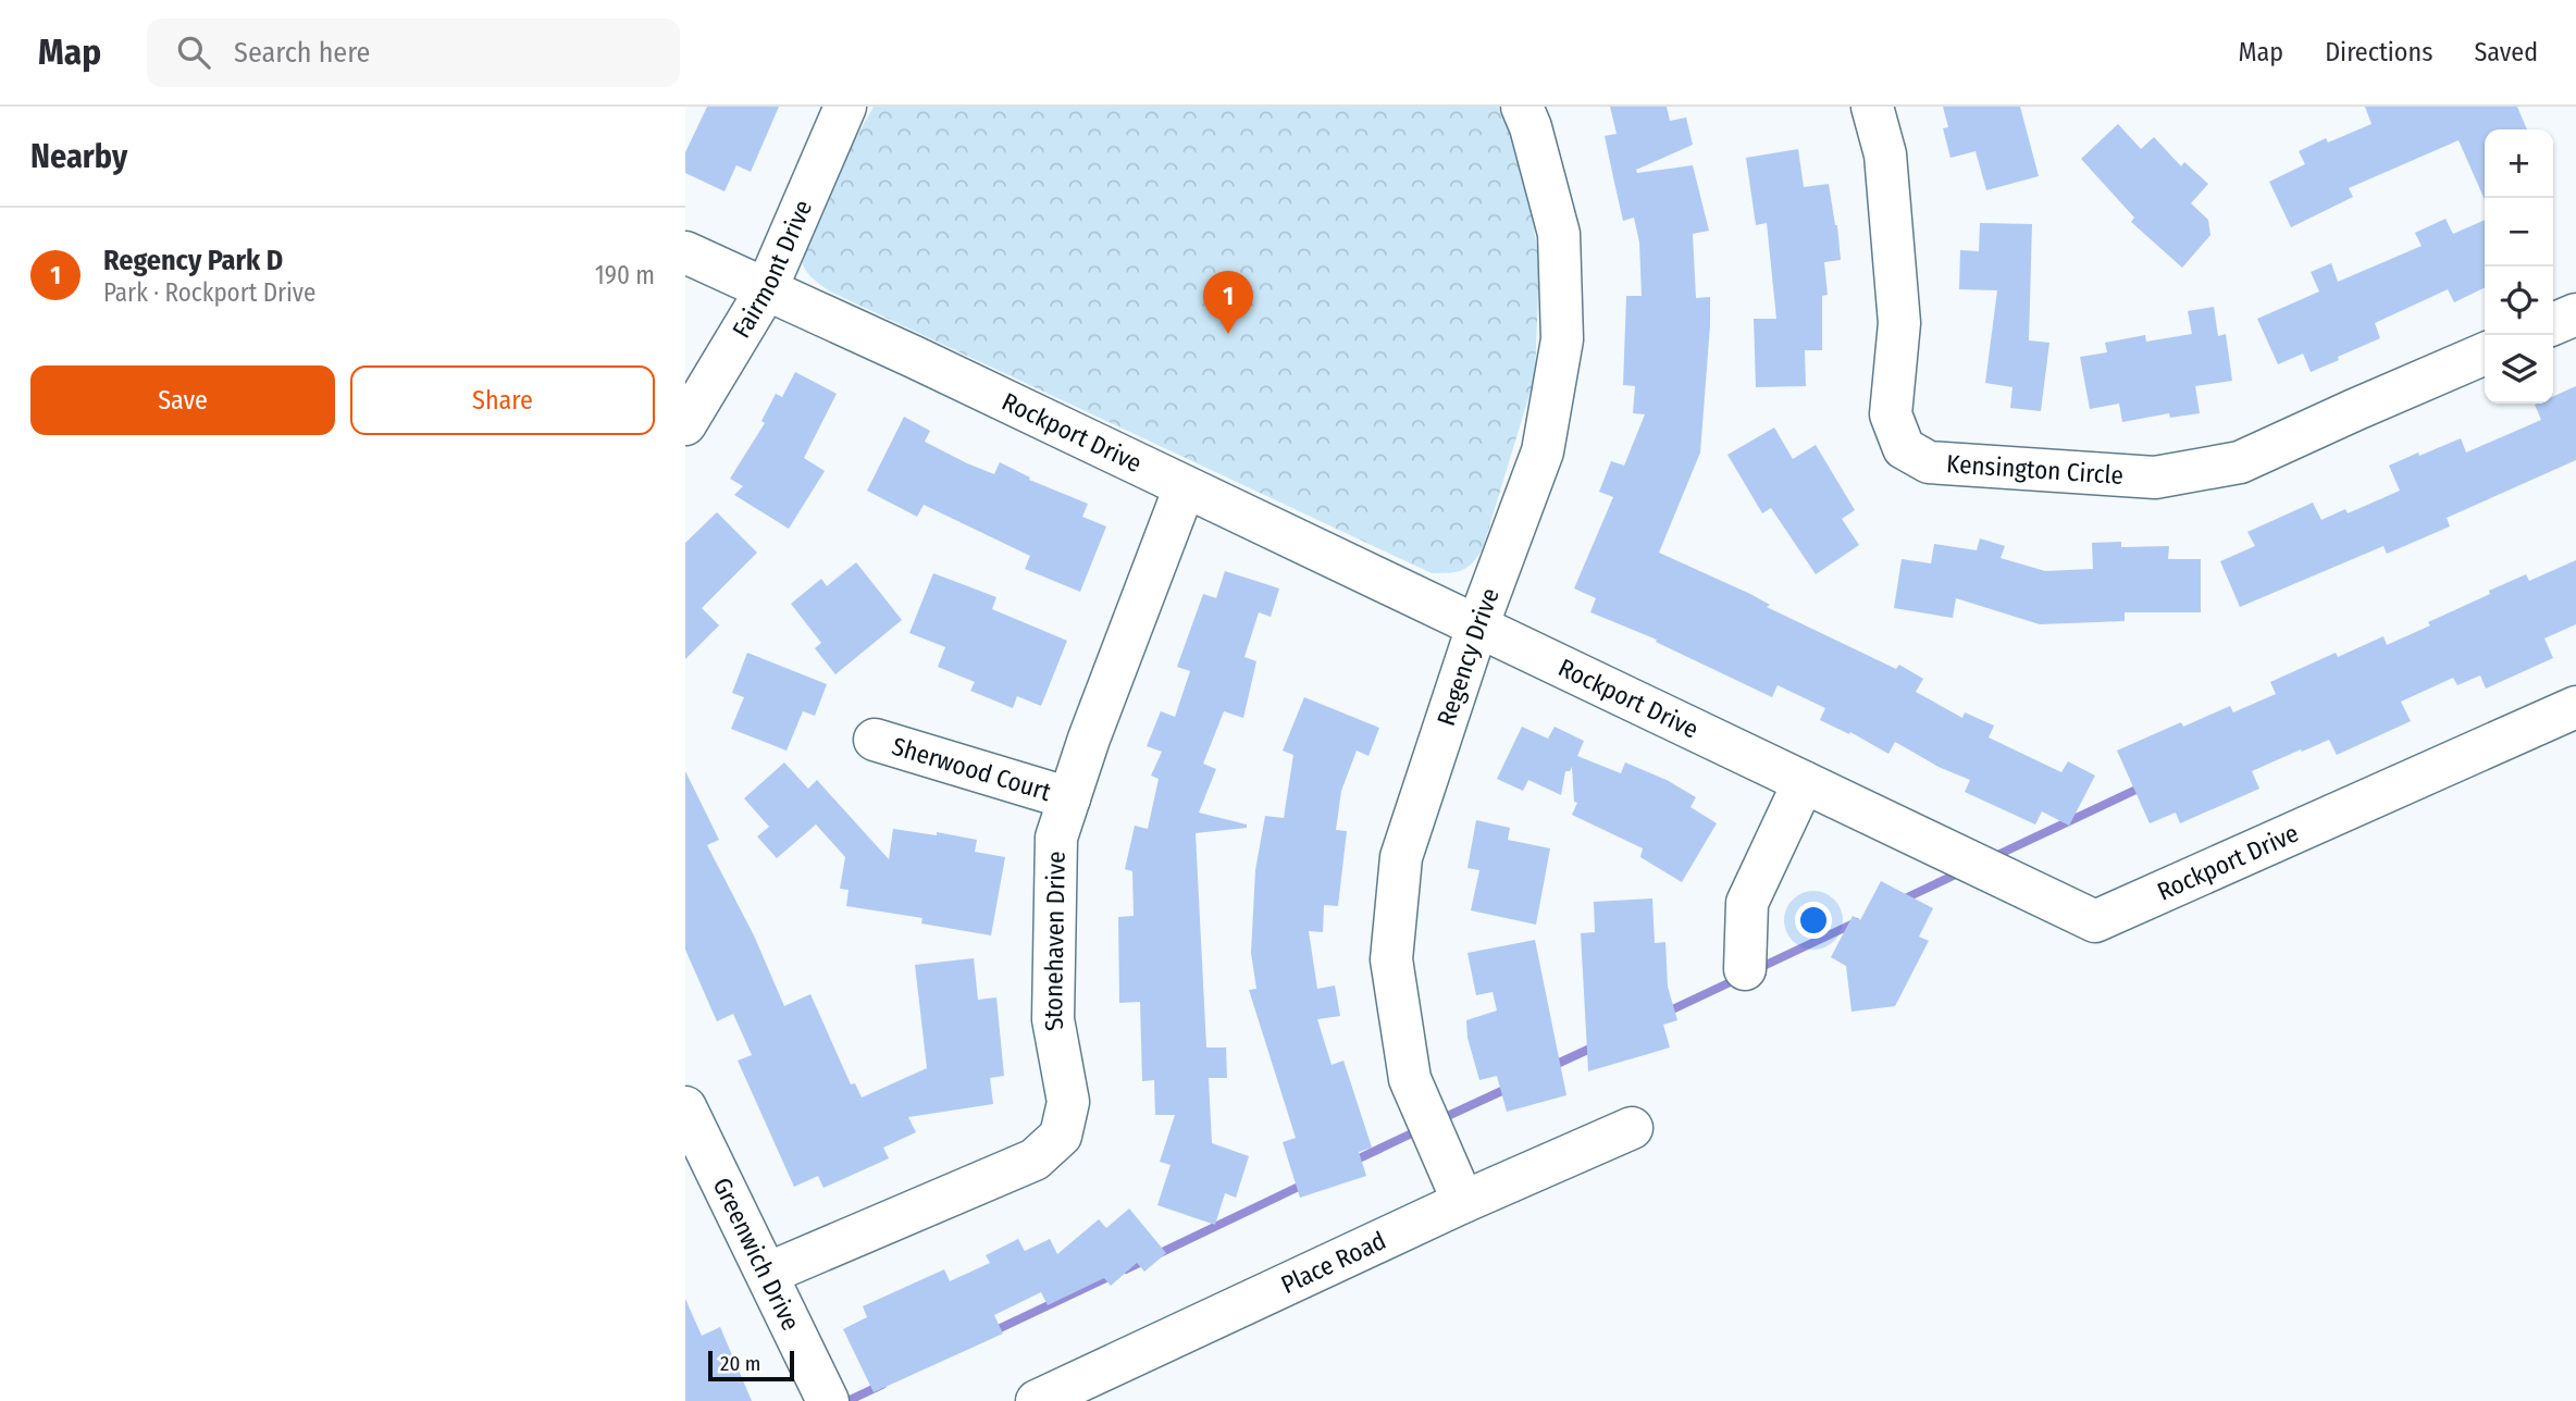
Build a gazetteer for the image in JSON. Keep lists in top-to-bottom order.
{
  "streets": {
    "street": [
      "Fairmont Drive",
      "Rockport Drive",
      "Kensington Circle",
      "Regency Drive",
      "Sherwood Court",
      "Stonehaven Drive",
      "Greenwich Drive",
      "Place Road"
    ]
  },
  "crossings": [
    ["Fairmont Drive", "Rockport Drive"],
    ["Rockport Drive", "Regency Drive"],
    ["Rockport Drive", "Stonehaven Drive"],
    ["Regency Drive", "Place Road"],
    ["Sherwood Court", "Stonehaven Drive"],
    ["Stonehaven Drive", "Greenwich Drive"]
  ],
  "scale_bar": "20 m",
  "page": {
    "header": "Map",
    "search": "Search here",
    "nav": ["Map", "Directions", "Saved"],
    "heading": "Nearby",
    "map_buttons": ["+", "−"],
    "list": [
      {
        "mark": "1",
        "name": "Regency Park D",
        "note": "Park · Rockport Drive",
        "value": "190 m"
      }
    ],
    "pins": "1",
    "buttons": ["Save", "Share"],
    "scale": "20 m"
  }
}
